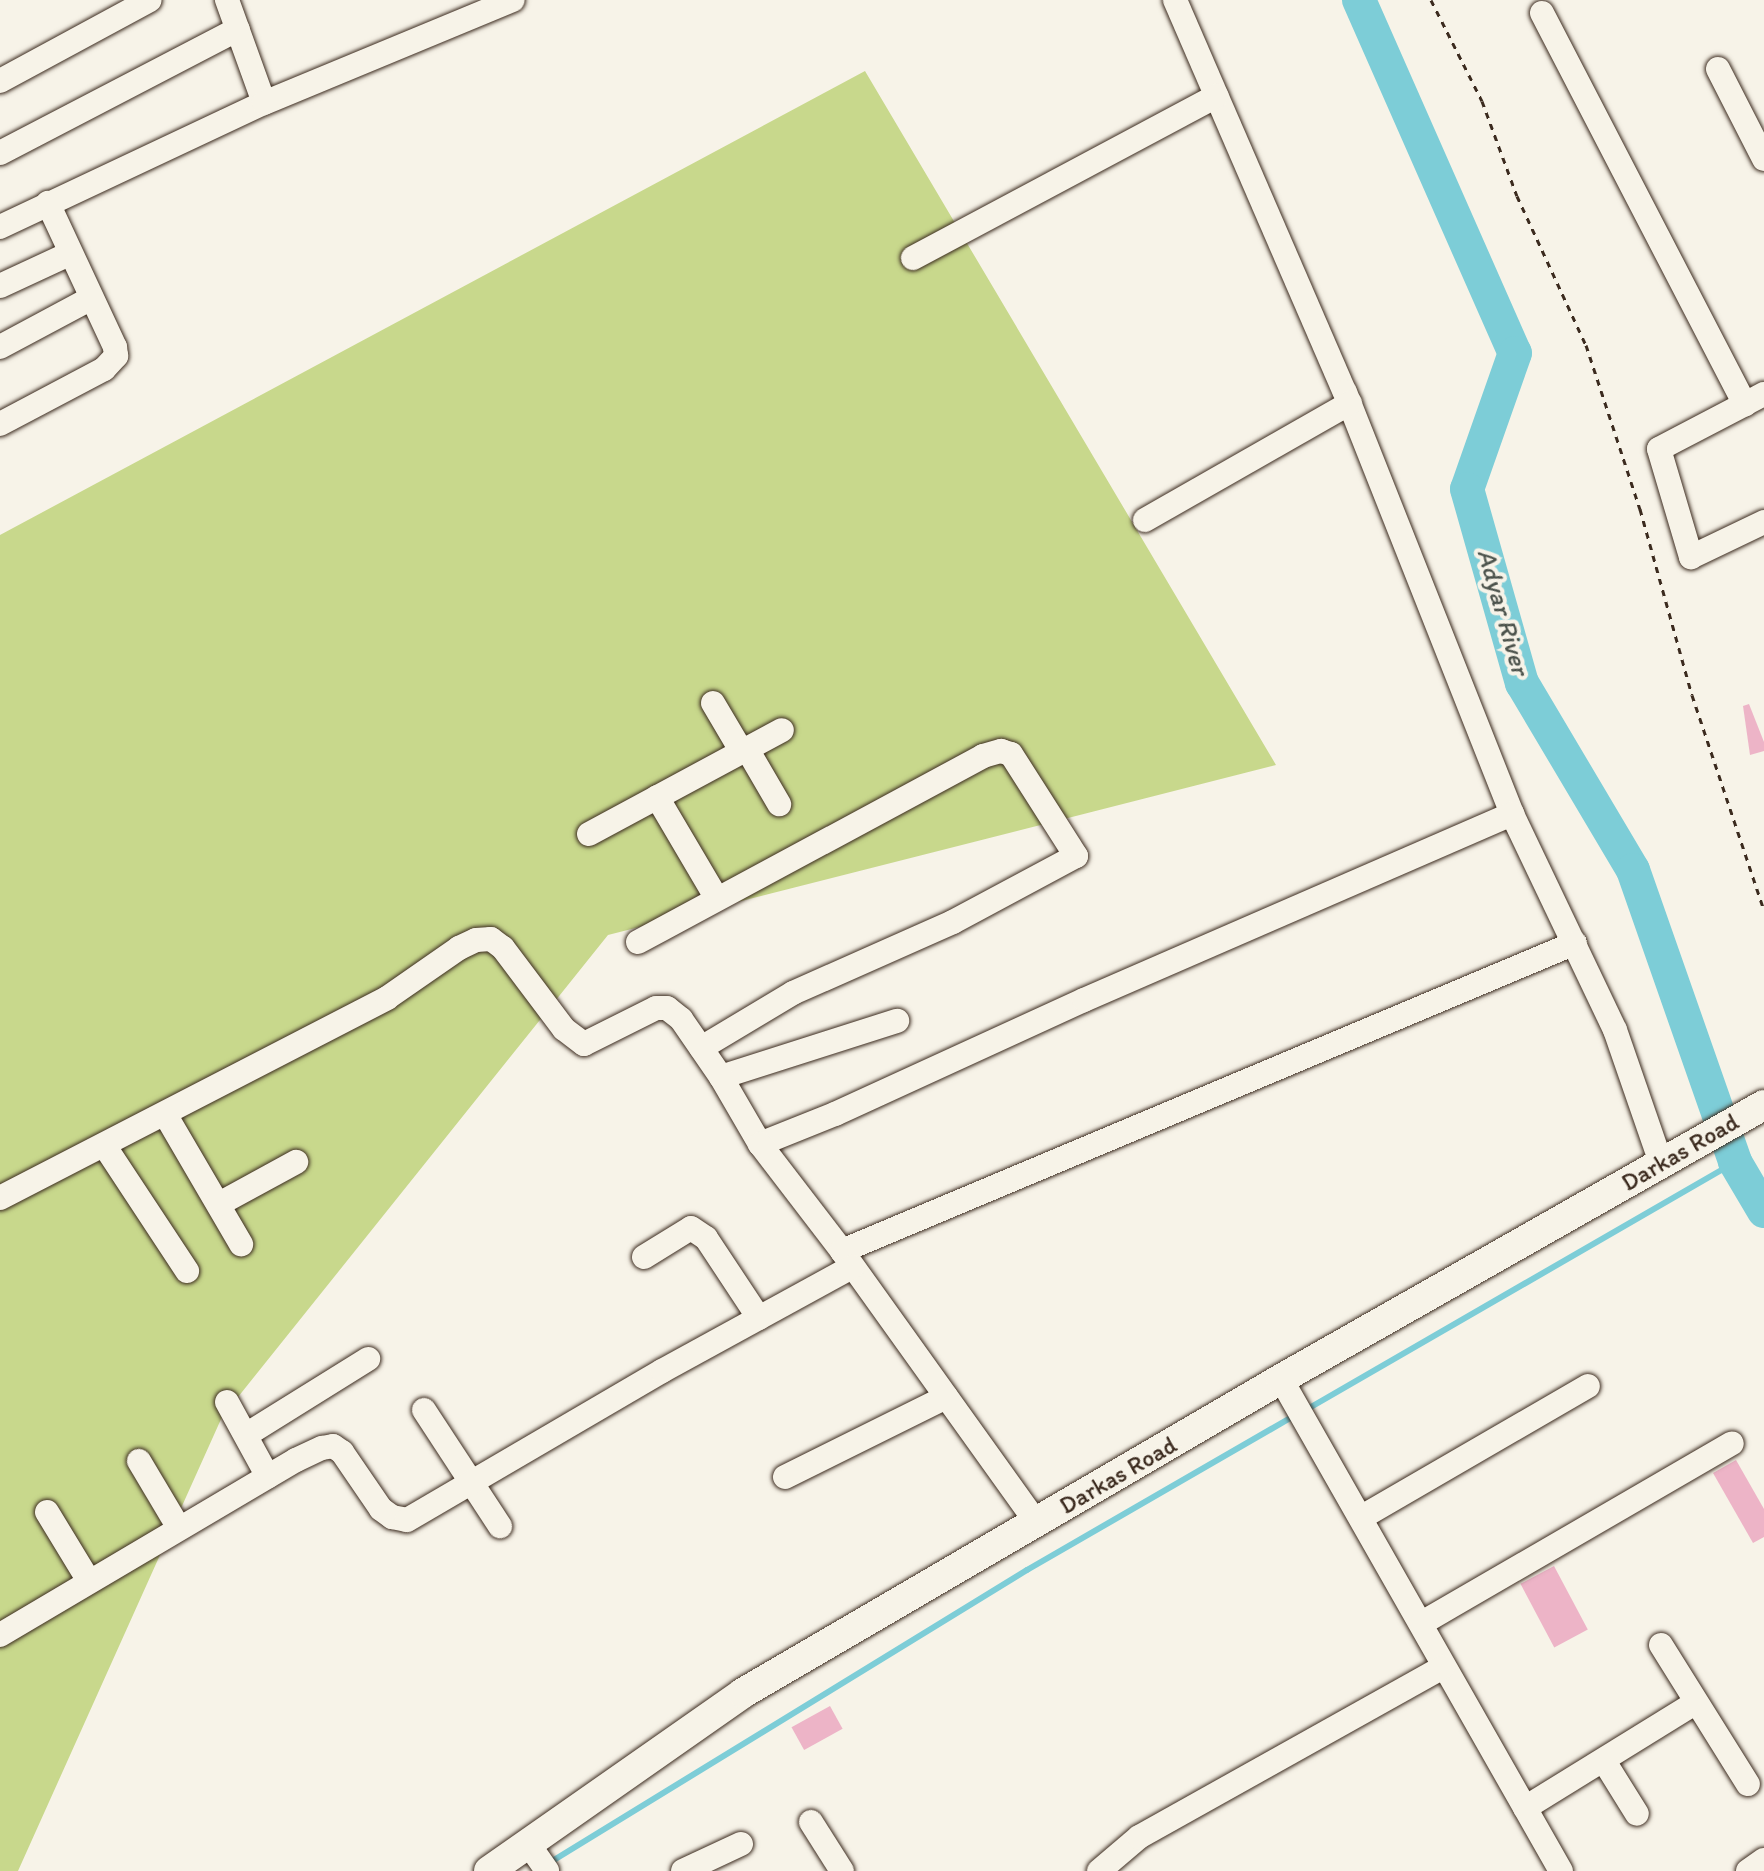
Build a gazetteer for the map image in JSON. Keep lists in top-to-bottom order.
{
  "streets": {
    "main road": ["Darkas Road"]
  },
  "water": ["Adyar River"]
}
